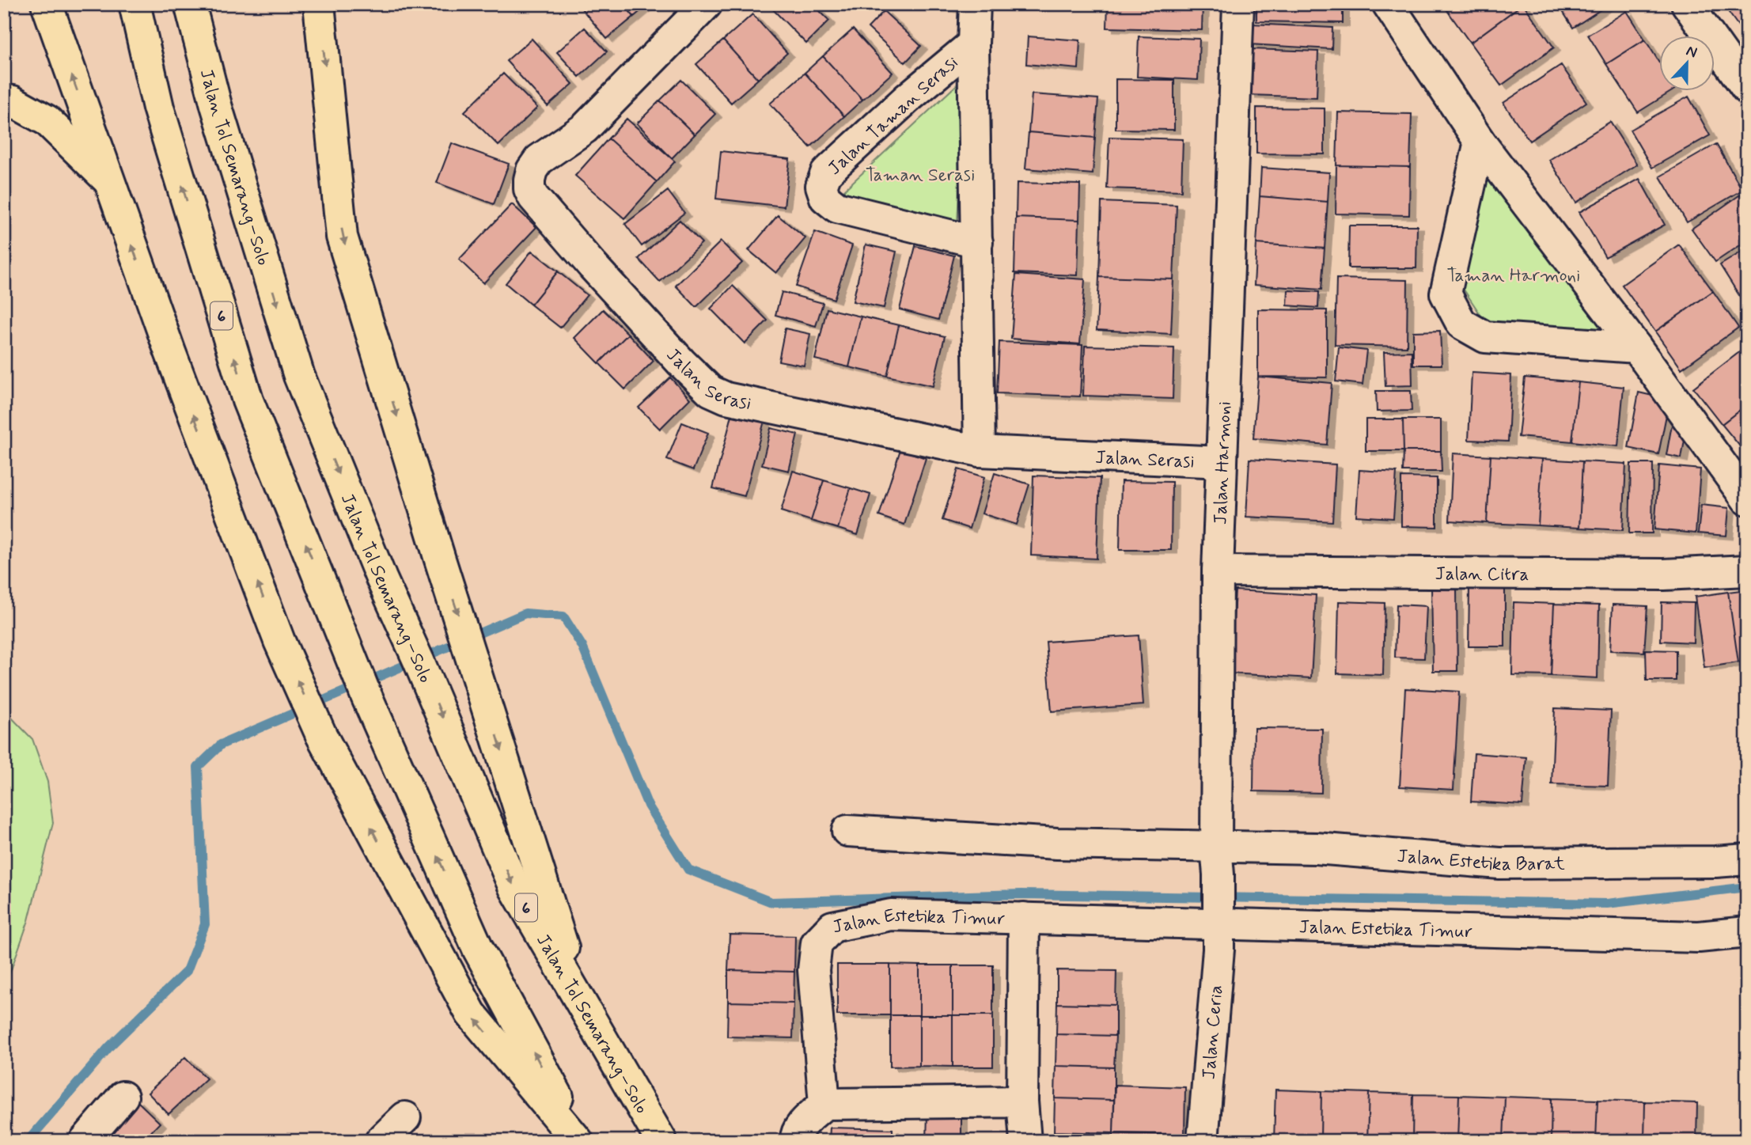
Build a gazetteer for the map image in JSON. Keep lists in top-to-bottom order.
{
  "streets": {
    "highway": ["Jalan Tol Semarang–Solo", "6"],
    "street": [
      "Jalan Taman Serasi",
      "Jalan Serasi",
      "Jalan Harmoni",
      "Jalan Citra",
      "Jalan Estetika Barat",
      "Jalan Estetika Timur",
      "Jalan Ceria"
    ]
  },
  "crossings": [
    ["Jalan Taman Serasi", "Jalan Serasi"],
    ["Jalan Serasi", "Jalan Harmoni"],
    ["Jalan Harmoni", "Jalan Citra"],
    ["Jalan Harmoni", "Jalan Estetika Barat"],
    ["Jalan Harmoni", "Jalan Estetika Timur"],
    ["Jalan Harmoni", "Jalan Ceria"],
    ["Jalan Estetika Timur", "Jalan Ceria"]
  ],
  "parks": ["Taman Serasi", "Taman Harmoni"],
  "north": "top"
}
